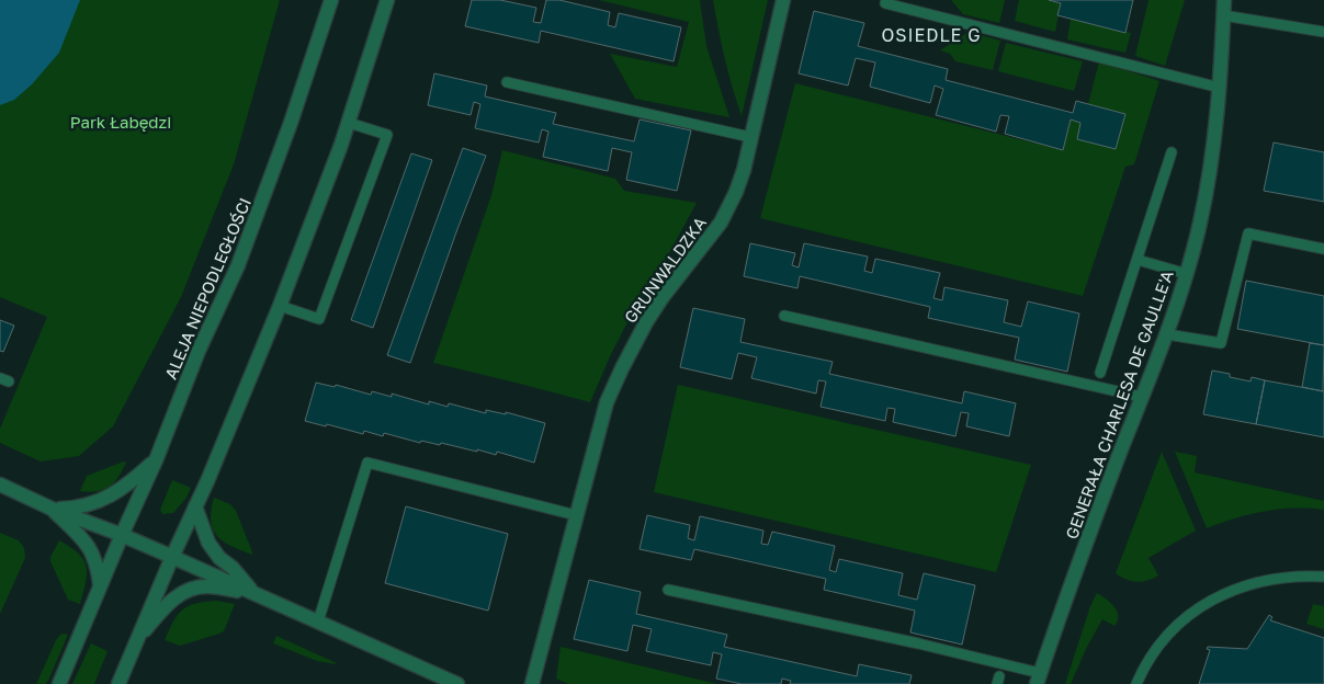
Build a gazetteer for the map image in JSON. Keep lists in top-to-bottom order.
{
  "streets": {
    "street": ["GRUNWALDZKA", "ALEJA NIEPODLEGŁOŚCI", "GENERAŁA CHARLESA DE GAULLE'A"]
  },
  "districts": ["OSIEDLE G"],
  "parks": ["Park Łabędzi"]
}
